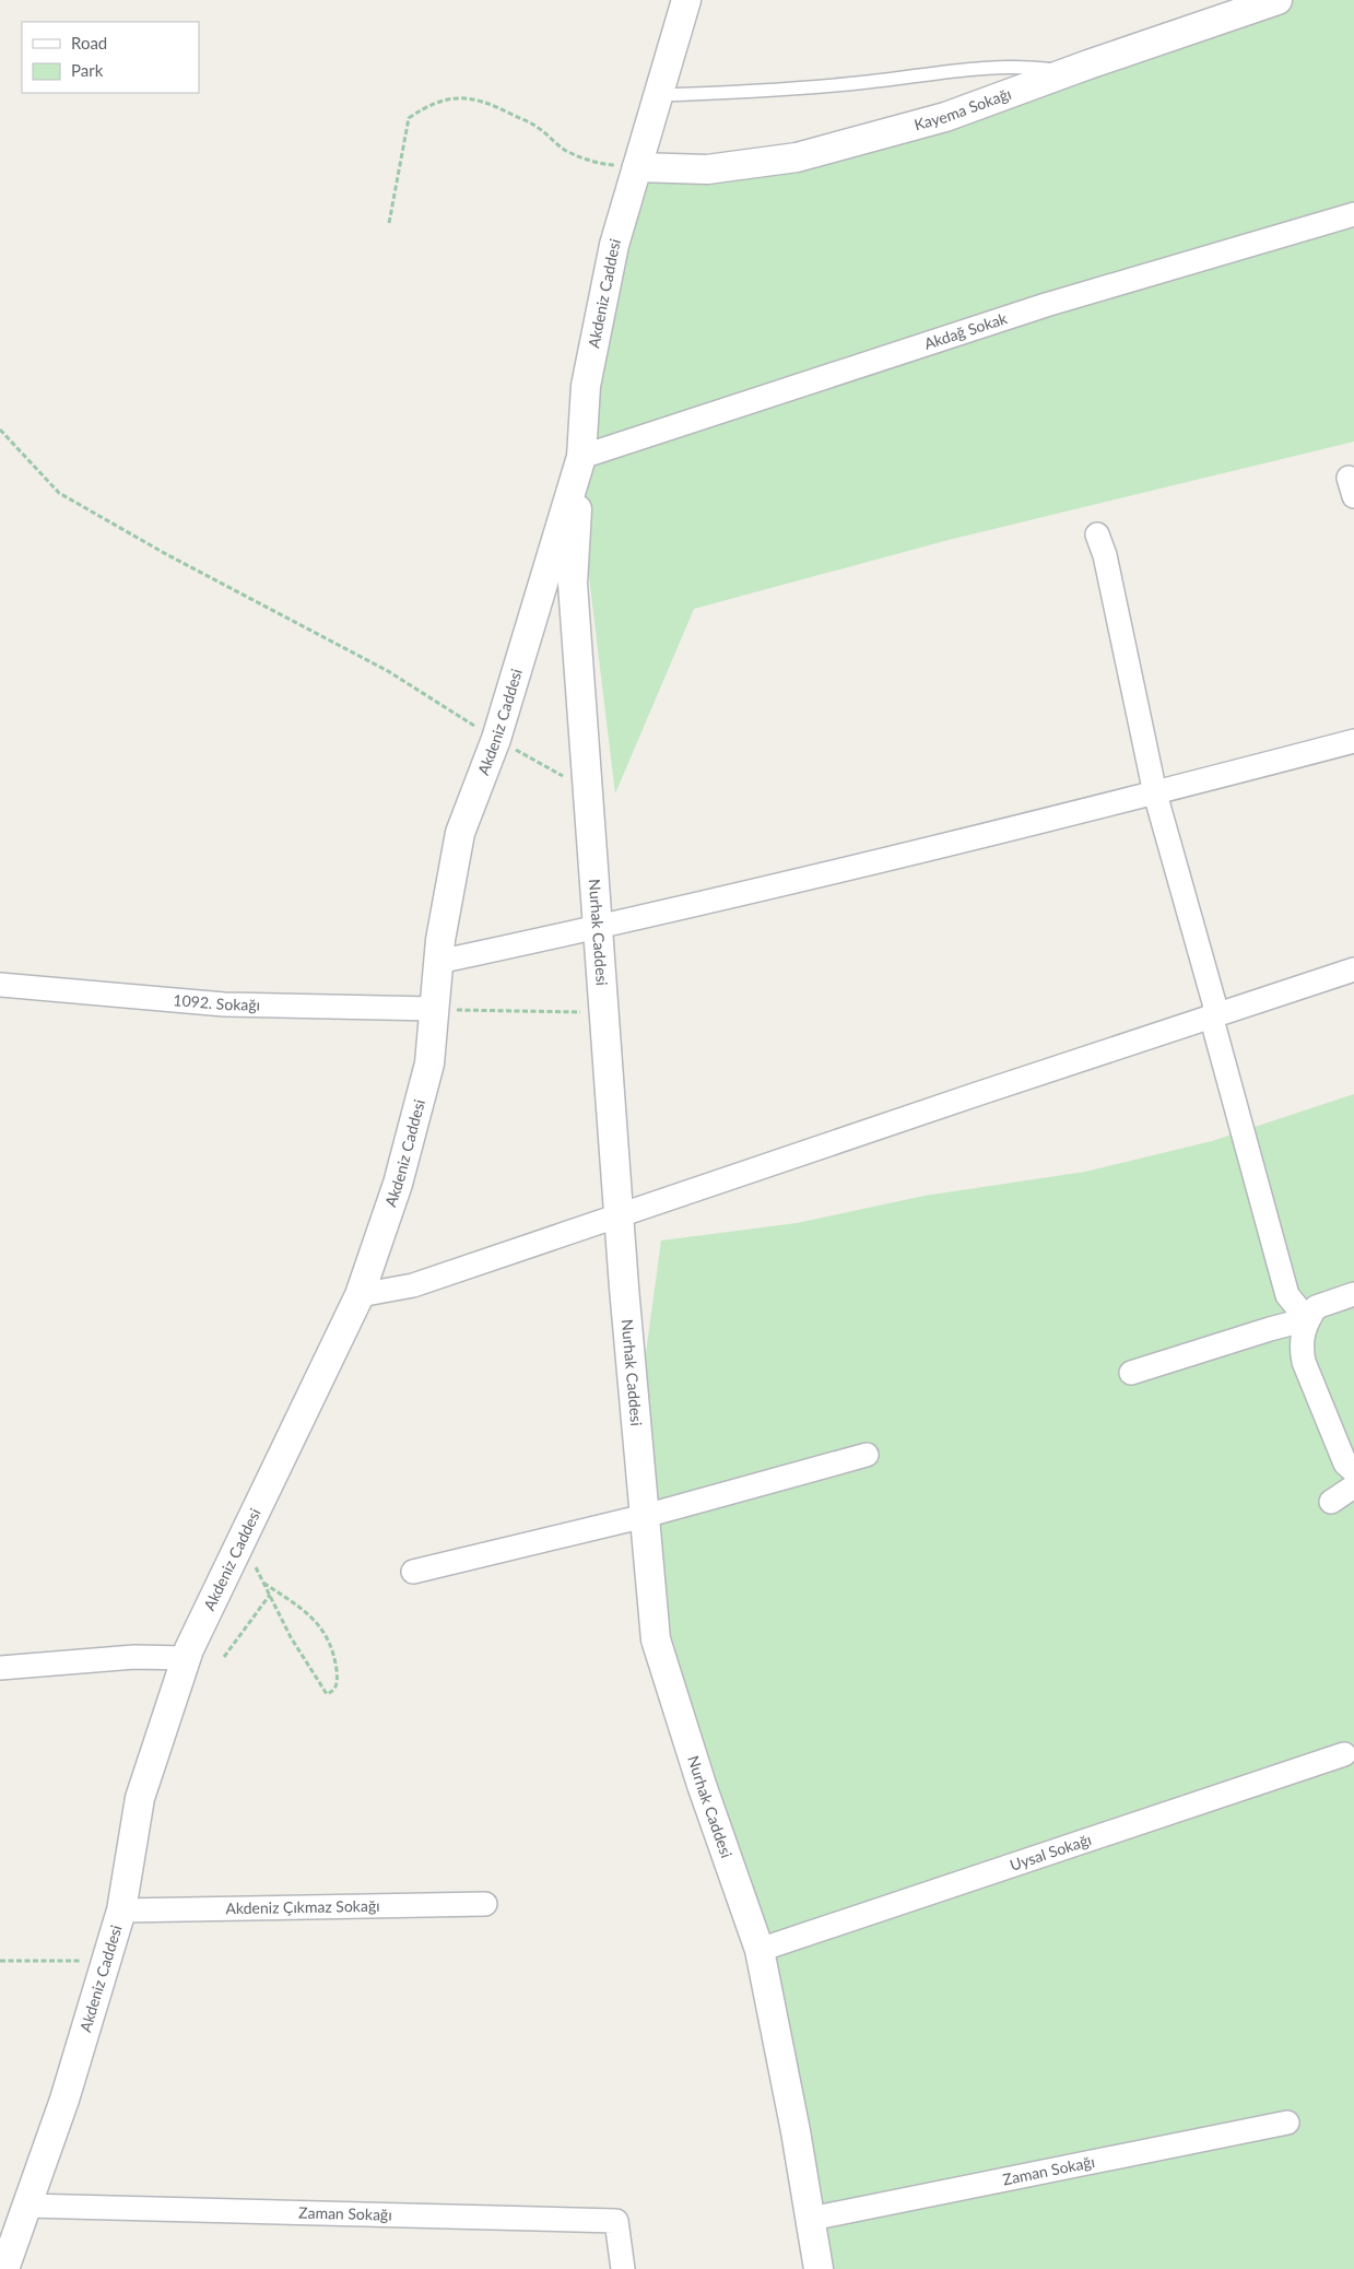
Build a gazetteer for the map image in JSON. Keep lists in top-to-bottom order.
{
  "streets": {
    "street": [
      "Kayema Sokağı",
      "Akdeniz Caddesi",
      "Akdağ Sokak",
      "Nurhak Caddesi",
      "1092. Sokağı",
      "Uysal Sokağı",
      "Akdeniz Çıkmaz Sokağı",
      "Zaman Sokağı"
    ]
  },
  "crossings": [
    ["Kayema Sokağı", "Akdeniz Caddesi"],
    ["Akdeniz Caddesi", "Akdağ Sokak"],
    ["Akdeniz Caddesi", "Nurhak Caddesi"],
    ["Akdeniz Caddesi", "1092. Sokağı"],
    ["Akdeniz Caddesi", "Akdeniz Çıkmaz Sokağı"],
    ["Akdeniz Caddesi", "Zaman Sokağı"],
    ["Akdağ Sokak", "Nurhak Caddesi"],
    ["Nurhak Caddesi", "Uysal Sokağı"],
    ["Nurhak Caddesi", "Zaman Sokağı"]
  ],
  "legend": ["Road", "Park"]
}
